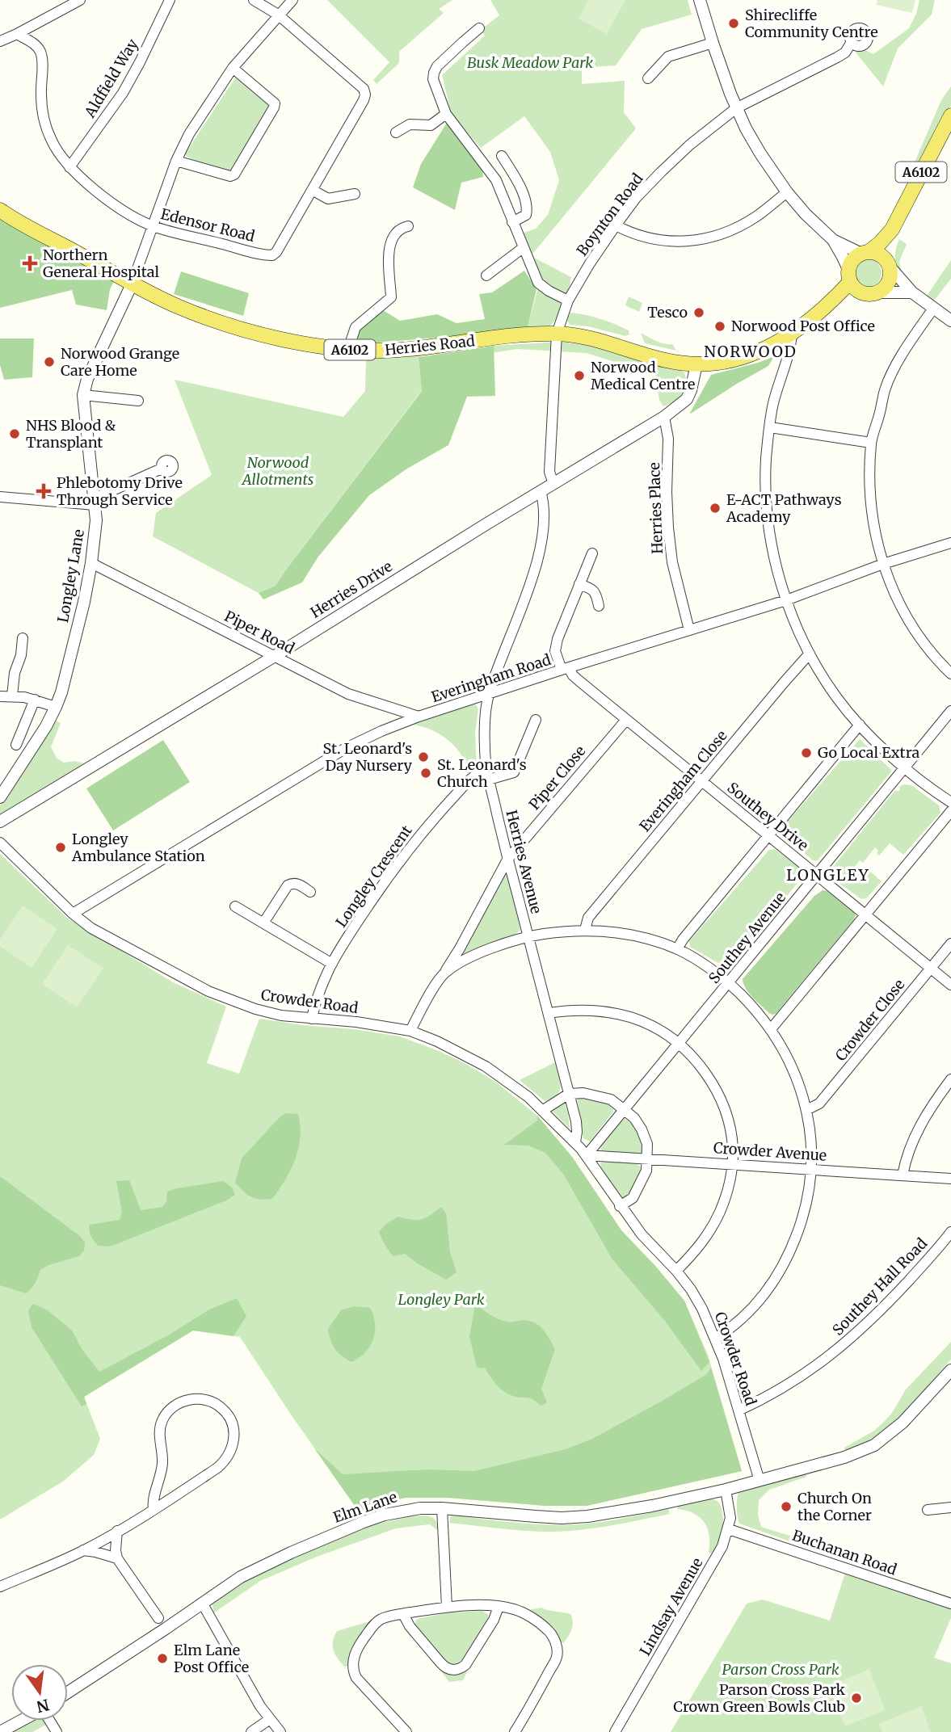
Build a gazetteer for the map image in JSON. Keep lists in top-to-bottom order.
{
  "streets": {
    "main road": ["A6102", "Herries Road"],
    "street": [
      "Aldfield Way",
      "Boynton Road",
      "Edensor Road",
      "Herries Place",
      "Longley Lane",
      "Herries Drive",
      "Piper Road",
      "Everingham Road",
      "Piper Close",
      "Everingham Close",
      "Southey Drive",
      "Herries Avenue",
      "Longley Crescent",
      "Southey Avenue",
      "Crowder Road",
      "Crowder Close",
      "Crowder Avenue",
      "Southey Hall Road",
      "Elm Lane",
      "Buchanan Road",
      "Lindsay Avenue"
    ]
  },
  "crossings": [
    ["Aldfield Way", "Edensor Road"],
    ["A6102", "Herries Road"],
    ["Boynton Road", "Herries Road"],
    ["Boynton Road", "Herries Drive"],
    ["Herries Road", "Longley Lane"],
    ["Herries Road", "Herries Drive"],
    ["Herries Place", "Herries Drive"],
    ["Herries Place", "Everingham Road"],
    ["Longley Lane", "Piper Road"],
    ["Herries Drive", "Piper Road"],
    ["Herries Drive", "Herries Avenue"],
    ["Piper Road", "Everingham Road"],
    ["Everingham Road", "Southey Drive"],
    ["Everingham Road", "Herries Avenue"],
    ["Everingham Road", "Crowder Road"],
    ["Piper Close", "Southey Drive"],
    ["Piper Close", "Herries Avenue"],
    ["Piper Close", "Crowder Road"],
    ["Everingham Close", "Southey Drive"],
    ["Southey Drive", "Southey Avenue"],
    ["Southey Drive", "Crowder Close"],
    ["Herries Avenue", "Longley Crescent"],
    ["Herries Avenue", "Crowder Road"],
    ["Longley Crescent", "Crowder Road"],
    ["Southey Avenue", "Crowder Road"],
    ["Southey Avenue", "Crowder Avenue"],
    ["Crowder Road", "Crowder Avenue"],
    ["Crowder Road", "Southey Hall Road"],
    ["Crowder Road", "Elm Lane"],
    ["Elm Lane", "Lindsay Avenue"],
    ["Buchanan Road", "Lindsay Avenue"]
  ],
  "districts": ["NORWOOD", "LONGLEY"],
  "parks": [
    "Busk Meadow Park",
    "Norwood Allotments",
    "Longley Park",
    "Parson Cross Park"
  ],
  "places": {
    "other": [
      "Shirecliffe Community Centre",
      "Tesco",
      "Norwood Post Office",
      "Norwood Grange Care Home",
      "Norwood Medical Centre",
      "NHS Blood & Transplant",
      "E-ACT Pathways Academy",
      "Go Local Extra",
      "St. Leonard's Day Nursery",
      "St. Leonard's Church",
      "Longley Ambulance Station",
      "Church On the Corner",
      "Elm Lane Post Office",
      "Parson Cross Park Crown Green Bowls Club"
    ],
    "health": ["Northern General Hospital", "Phlebotomy Drive Through Service"]
  },
  "north": "bottom"
}
